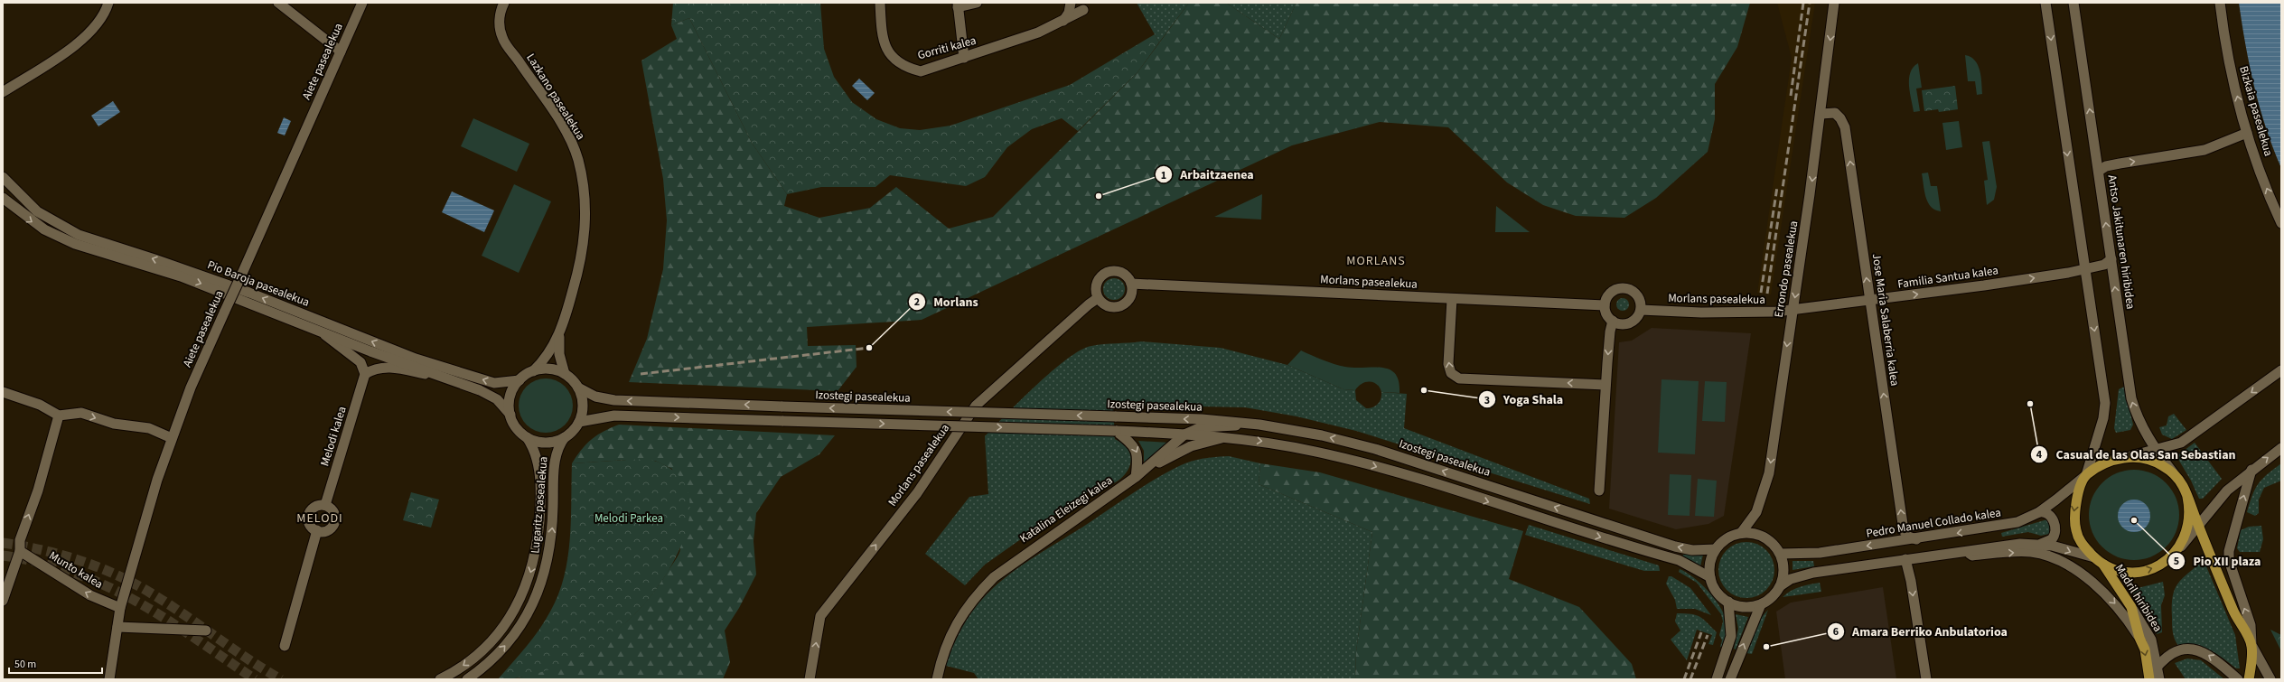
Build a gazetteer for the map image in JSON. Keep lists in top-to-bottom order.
{
  "streets": {
    "main road": [
      "Gorriti kalea",
      "Aiete pasealekua",
      "Lazkano pasealekua",
      "Bizkaia pasealekua",
      "Antso Jakitunaren hiribidea",
      "Errondo pasealekua",
      "Familia Santua kalea",
      "Morlans pasealekua",
      "Pio Baroja pasealekua",
      "Jose Maria Salaberria kalea",
      "Izostegi pasealekua",
      "Melodi kalea",
      "Lugaritz pasealekua",
      "Katalina Eleizegi kalea",
      "Pedro Manuel Collado kalea",
      "Munto kalea",
      "Madril hiribidea"
    ]
  },
  "crossings": [
    ["Aiete pasealekua", "Munto kalea"],
    ["Antso Jakitunaren hiribidea", "Familia Santua kalea"],
    ["Antso Jakitunaren hiribidea", "Pedro Manuel Collado kalea"],
    ["Antso Jakitunaren hiribidea", "Madril hiribidea"],
    ["Errondo pasealekua", "Familia Santua kalea"],
    ["Errondo pasealekua", "Morlans pasealekua"],
    ["Errondo pasealekua", "Jose Maria Salaberria kalea"],
    ["Errondo pasealekua", "Izostegi pasealekua"],
    ["Errondo pasealekua", "Pedro Manuel Collado kalea"],
    ["Familia Santua kalea", "Morlans pasealekua"],
    ["Familia Santua kalea", "Jose Maria Salaberria kalea"],
    ["Pio Baroja pasealekua", "Izostegi pasealekua"],
    ["Pio Baroja pasealekua", "Lugaritz pasealekua"],
    ["Jose Maria Salaberria kalea", "Pedro Manuel Collado kalea"],
    ["Izostegi pasealekua", "Lugaritz pasealekua"],
    ["Izostegi pasealekua", "Katalina Eleizegi kalea"],
    ["Izostegi pasealekua", "Pedro Manuel Collado kalea"],
    ["Pedro Manuel Collado kalea", "Madril hiribidea"]
  ],
  "one_way": [
    "Bizkaia pasealekua",
    "Errondo pasealekua",
    "Familia Santua kalea",
    "Morlans pasealekua",
    "Jose Maria Salaberria kalea",
    "Munto kalea"
  ],
  "districts": ["MORLANS", "MELODI"],
  "parks": ["Melodi Parkea"],
  "places": [
    "Arbaitzaenea",
    "Morlans",
    "Yoga Shala",
    "Casual de las Olas San Sebastian",
    "Pio XII plaza",
    "Amara Berriko Anbulatorioa"
  ],
  "scale_bar": "50 m"
}
